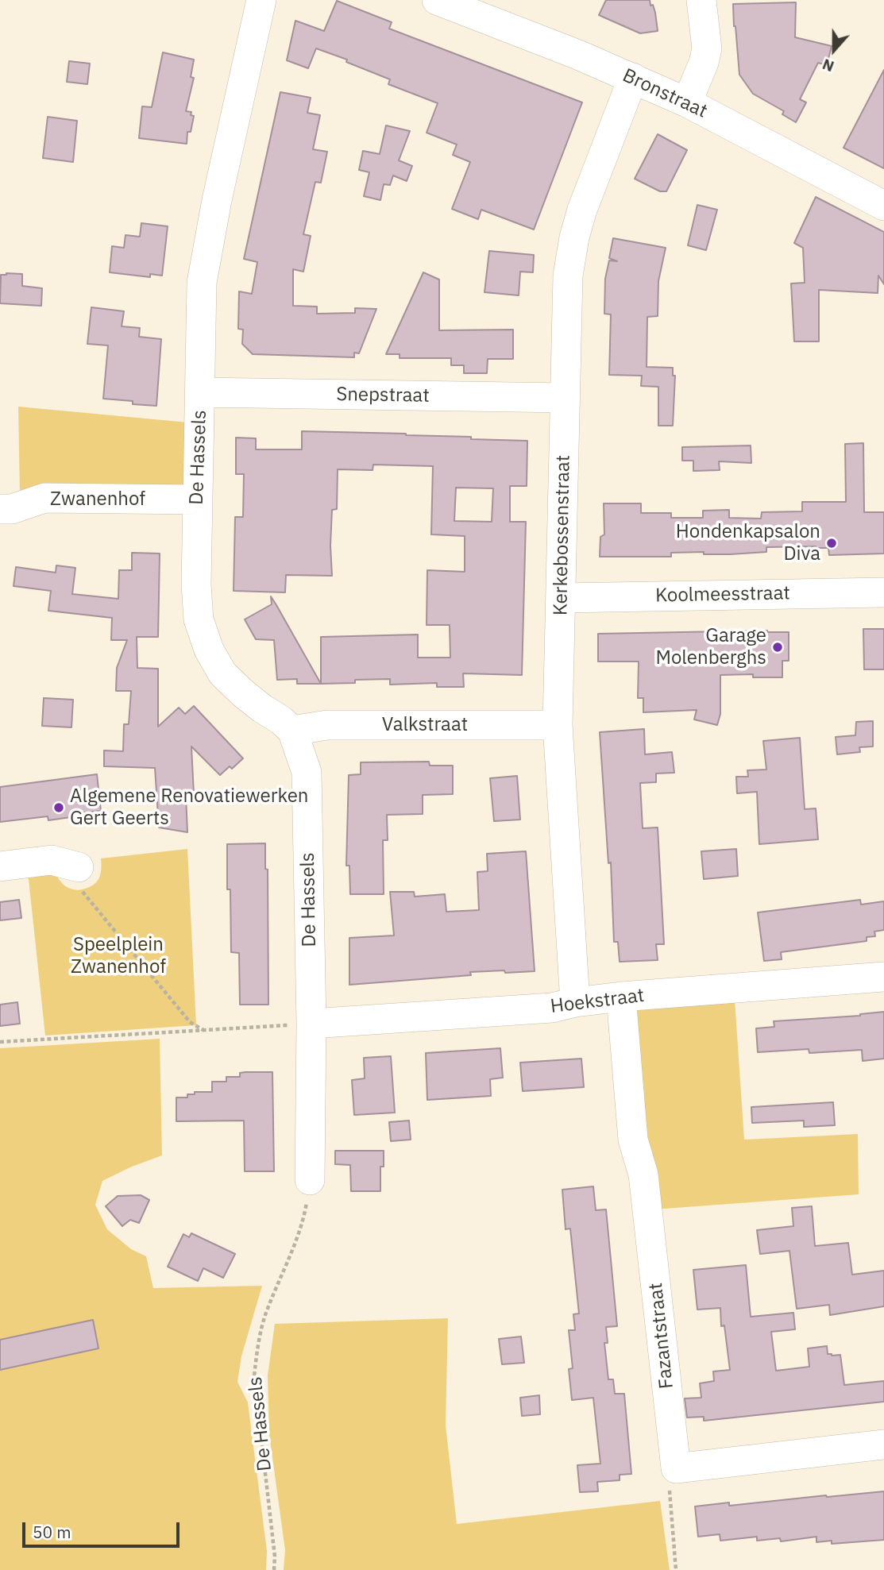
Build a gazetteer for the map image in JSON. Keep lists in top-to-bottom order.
{
  "streets": {
    "street": [
      "Bronstraat",
      "Snepstraat",
      "De Hassels",
      "Zwanenhof",
      "Kerkebossenstraat",
      "Koolmeesstraat",
      "Valkstraat",
      "Hoekstraat",
      "Fazantstraat"
    ]
  },
  "crossings": [
    ["Bronstraat", "Kerkebossenstraat"],
    ["Snepstraat", "De Hassels"],
    ["Snepstraat", "Kerkebossenstraat"],
    ["De Hassels", "Zwanenhof"],
    ["De Hassels", "Valkstraat"],
    ["De Hassels", "Hoekstraat"],
    ["Kerkebossenstraat", "Koolmeesstraat"],
    ["Kerkebossenstraat", "Valkstraat"],
    ["Kerkebossenstraat", "Hoekstraat"],
    ["Hoekstraat", "Fazantstraat"]
  ],
  "parks": ["Speelplein Zwanenhof"],
  "places": ["Hondenkapsalon Diva", "Garage Molenberghs", "Algemene Renovatiewerken Gert Geerts"],
  "scale_bar": "50 m",
  "north": "bottom"
}
